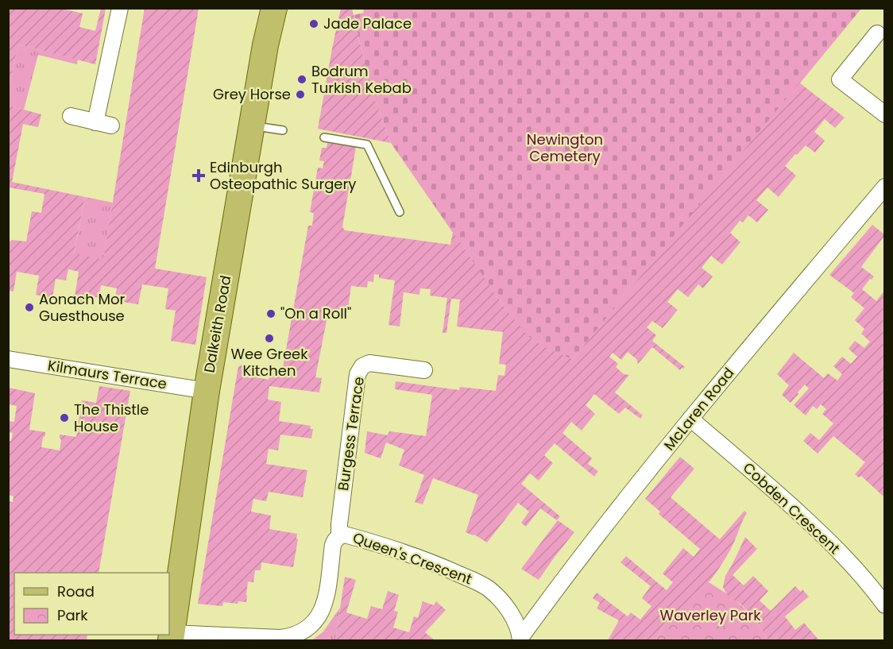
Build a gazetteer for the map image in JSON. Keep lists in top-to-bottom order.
{
  "streets": {
    "main road": ["Dalkeith Road"],
    "street": [
      "Kilmaurs Terrace",
      "McLaren Road",
      "Burgess Terrace",
      "Cobden Crescent",
      "Queen's Crescent"
    ]
  },
  "crossings": [
    ["Dalkeith Road", "Kilmaurs Terrace"],
    ["Dalkeith Road", "Queen's Crescent"],
    ["McLaren Road", "Cobden Crescent"],
    ["McLaren Road", "Queen's Crescent"],
    ["Burgess Terrace", "Queen's Crescent"]
  ],
  "parks": ["Newington Cemetery", "Waverley Park"],
  "places": {
    "other": [
      "Jade Palace",
      "Bodrum Turkish Kebab",
      "Grey Horse",
      "Aonach Mor Guesthouse",
      "\"On a Roll\"",
      "Wee Greek Kitchen",
      "The Thistle House"
    ],
    "health": ["Edinburgh Osteopathic Surgery"]
  },
  "legend": ["Road", "Park"]
}
